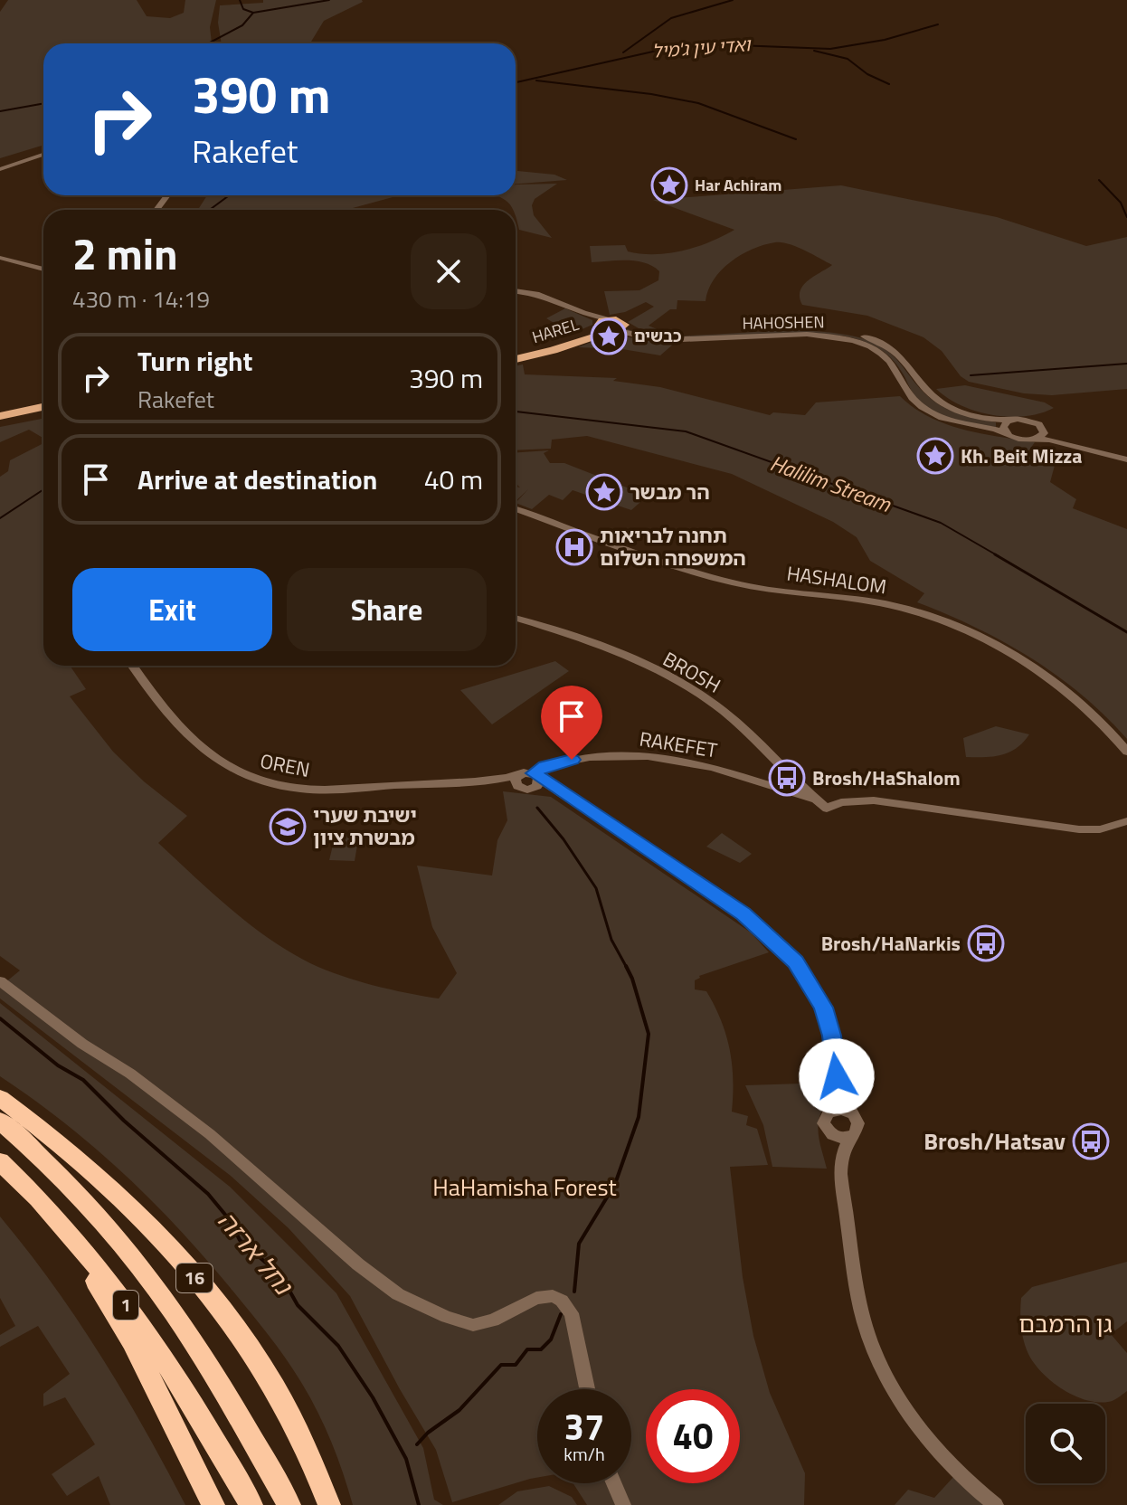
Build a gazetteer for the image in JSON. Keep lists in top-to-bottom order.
{
  "streets": {
    "highway": ["16", "1"],
    "main road": ["HAREL"],
    "street": [
      "HAHOSHEN",
      "HASHALOM",
      "BROSH",
      "RAKEFET",
      "OREN"
    ]
  },
  "crossings": [
    ["HAHOSHEN", "HAREL"],
    ["BROSH", "RAKEFET"],
    ["RAKEFET", "OREN"]
  ],
  "water": ["ואדי עין ג'מיל", "Halilim Stream", "נחל ארזה"],
  "parks": ["HaHamisha Forest", "גן הרמבם"],
  "places": {
    "place": [
      "Har Achiram",
      "כבשים",
      "Kh. Beit Mizza",
      "הר מבשר"
    ],
    "hospital": ["תחנה לבריאות המשפחה השלום"],
    "bus stop": ["Brosh/HaShalom", "Brosh/HaNarkis", "Brosh/Hatsav"],
    "school or university": ["ישיבת שערי מבשרת ציון"]
  },
  "page": {
    "turn": ["390 m", "Rakefet"],
    "heading": ["2 min", "430 m · 14:19"],
    "list": [
      {
        "name": "Turn right",
        "note": "Rakefet",
        "value": "390 m"
      },
      {
        "name": "Arrive at destination",
        "value": "40 m"
      }
    ],
    "buttons": ["Exit", "Share"],
    "speed": "37 km/h",
    "limit": "40"
  }
}
